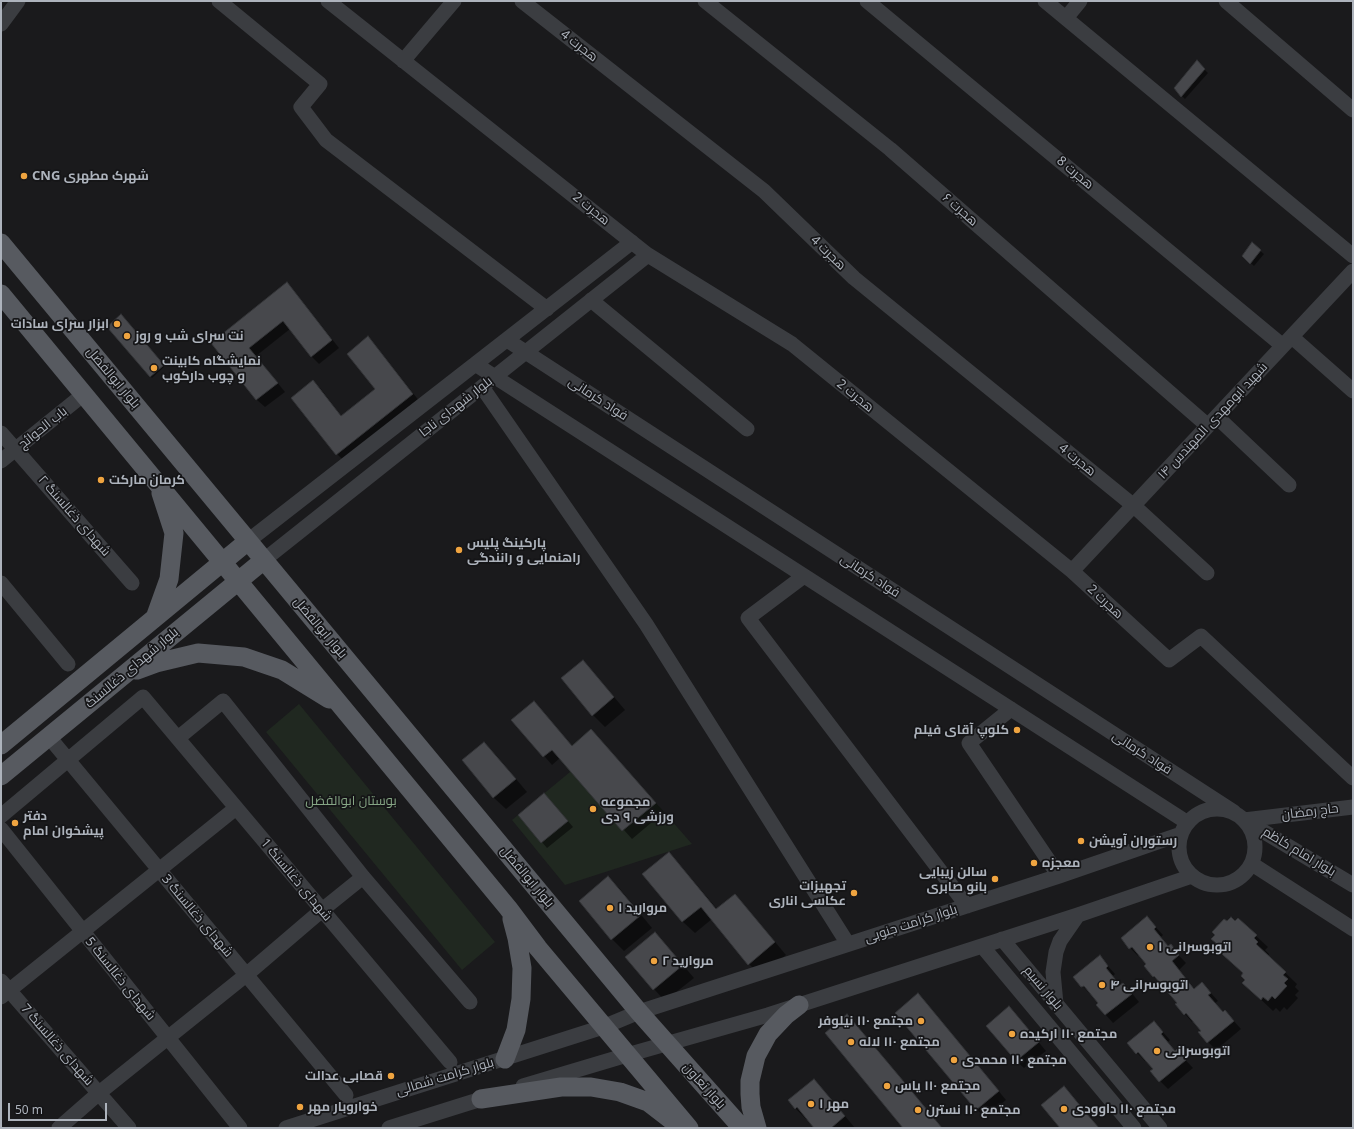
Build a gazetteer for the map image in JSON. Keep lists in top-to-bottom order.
{
  "streets": {
    "main road": ["بلوار ابوالفضل", "بلوار شهدای ذغالسنگ", "بلوار تعاون"],
    "street": [
      "هجرت 4",
      "هجرت 8",
      "هجرت 2",
      "هجرت ۶",
      "فواد کرمانی",
      "بلوار شهدای ناجا",
      "شهید ابومهدی المهندس ۱۴",
      "باب الحوائج",
      "شهدای ذغالسنگ ۲",
      "حاج رمضان",
      "بلوار امام کاظم",
      "شهدای ذغالسنگ 1",
      "شهدای ذغالسنگ 3",
      "بلوار کرامت جنوبی",
      "شهدای ذغالسنگ 5",
      "بلوار نسیم",
      "شهدای ذغالسنگ 7",
      "بلوار کرامت شمالی"
    ]
  },
  "crossings": [
    ["هجرت 4", "شهید ابومهدی المهندس ۱۴"],
    ["هجرت 8", "شهید ابومهدی المهندس ۱۴"],
    ["هجرت 2", "بلوار شهدای ناجا"],
    ["هجرت 2", "شهید ابومهدی المهندس ۱۴"],
    ["هجرت ۶", "شهید ابومهدی المهندس ۱۴"],
    ["بلوار ابوالفضل", "بلوار شهدای ناجا"],
    ["بلوار ابوالفضل", "بلوار شهدای ذغالسنگ"],
    ["بلوار ابوالفضل", "بلوار کرامت جنوبی"],
    ["بلوار ابوالفضل", "بلوار تعاون"],
    ["فواد کرمانی", "بلوار شهدای ناجا"],
    ["فواد کرمانی", "حاج رمضان"],
    ["فواد کرمانی", "بلوار امام کاظم"],
    ["فواد کرمانی", "بلوار کرامت جنوبی"],
    ["بلوار شهدای ناجا", "بلوار شهدای ذغالسنگ"],
    ["باب الحوائج", "شهدای ذغالسنگ ۲"],
    ["بلوار شهدای ذغالسنگ", "شهدای ذغالسنگ 3"],
    ["حاج رمضان", "بلوار امام کاظم"],
    ["حاج رمضان", "بلوار کرامت جنوبی"],
    ["بلوار امام کاظم", "بلوار کرامت جنوبی"],
    ["شهدای ذغالسنگ 1", "شهدای ذغالسنگ 3"],
    ["بلوار کرامت جنوبی", "بلوار کرامت شمالی"]
  ],
  "parks": ["بوستان ابوالفضل"],
  "places": [
    "CNG شهرک مطهری",
    "ابزار سرای سادات",
    "نت سرای شب و روز",
    "نمایشگاه کابینت و چوب دارکوب",
    "کرمان مارکت",
    "پارکینگ پلیس راهنمایی و رانندگی",
    "کلوپ آقای فیلم",
    "مجموعه ورزشی ۹ دی",
    "دفتر پیشخوان امام",
    "رستوران آویشن",
    "معجزه",
    "سالن زیبایی بانو صابری",
    "تجهیزات عکاسی اناری",
    "مروارید ۱",
    "اتوبوسرانی ۱",
    "مروارید ۲",
    "اتوبوسرانی ۴",
    "مجتمع ۱۱۰ نیلوفر",
    "مجتمع ۱۱۰ ارکیده",
    "مجتمع ۱۱۰ لاله",
    "اتوبوسرانی",
    "مجتمع ۱۱۰ محمدی",
    "قصابی عدالت",
    "مجتمع ۱۱۰ یاس",
    "مهر ۱",
    "خواروبار مهر",
    "مجتمع ۱۱۰ داوودی",
    "مجتمع ۱۱۰ نسترن"
  ],
  "scale_bar": "50 m"
}
